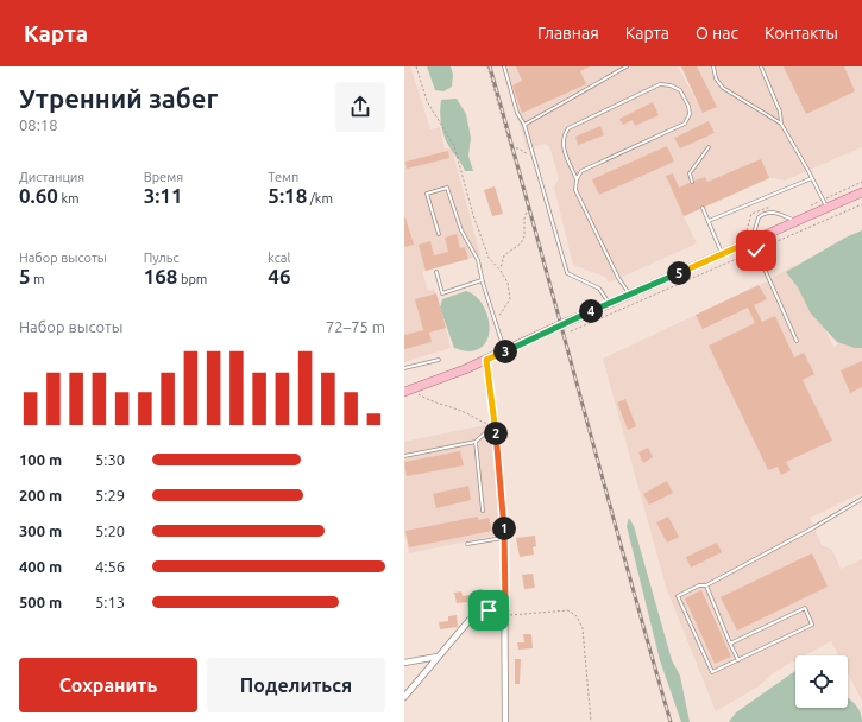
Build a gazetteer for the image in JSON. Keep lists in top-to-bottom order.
{
  "page": {
    "header": "Карта",
    "nav": [
      "Главная",
      "Карта",
      "О нас",
      "Контакты"
    ],
    "heading": ["Утренний забег", "08:18"],
    "stats": [
      ["Дистанция", "0.60 km"],
      ["Время", "3:11"],
      ["Темп", "5:18 /km"],
      ["Набор высоты", "5 m"],
      ["Пульс", "168 bpm"],
      ["kcal", "46"]
    ],
    "pins": [
      "5",
      "4",
      "3",
      "2",
      "1"
    ],
    "chart": ["Набор высоты", "72–75 m"],
    "list": [
      {
        "name": "100 m",
        "note": "5:30"
      },
      {
        "name": "200 m",
        "note": "5:29"
      },
      {
        "name": "300 m",
        "note": "5:20"
      },
      {
        "name": "400 m",
        "note": "4:56"
      },
      {
        "name": "500 m",
        "note": "5:13"
      }
    ],
    "buttons": ["Сохранить", "Поделиться"]
  }
}
